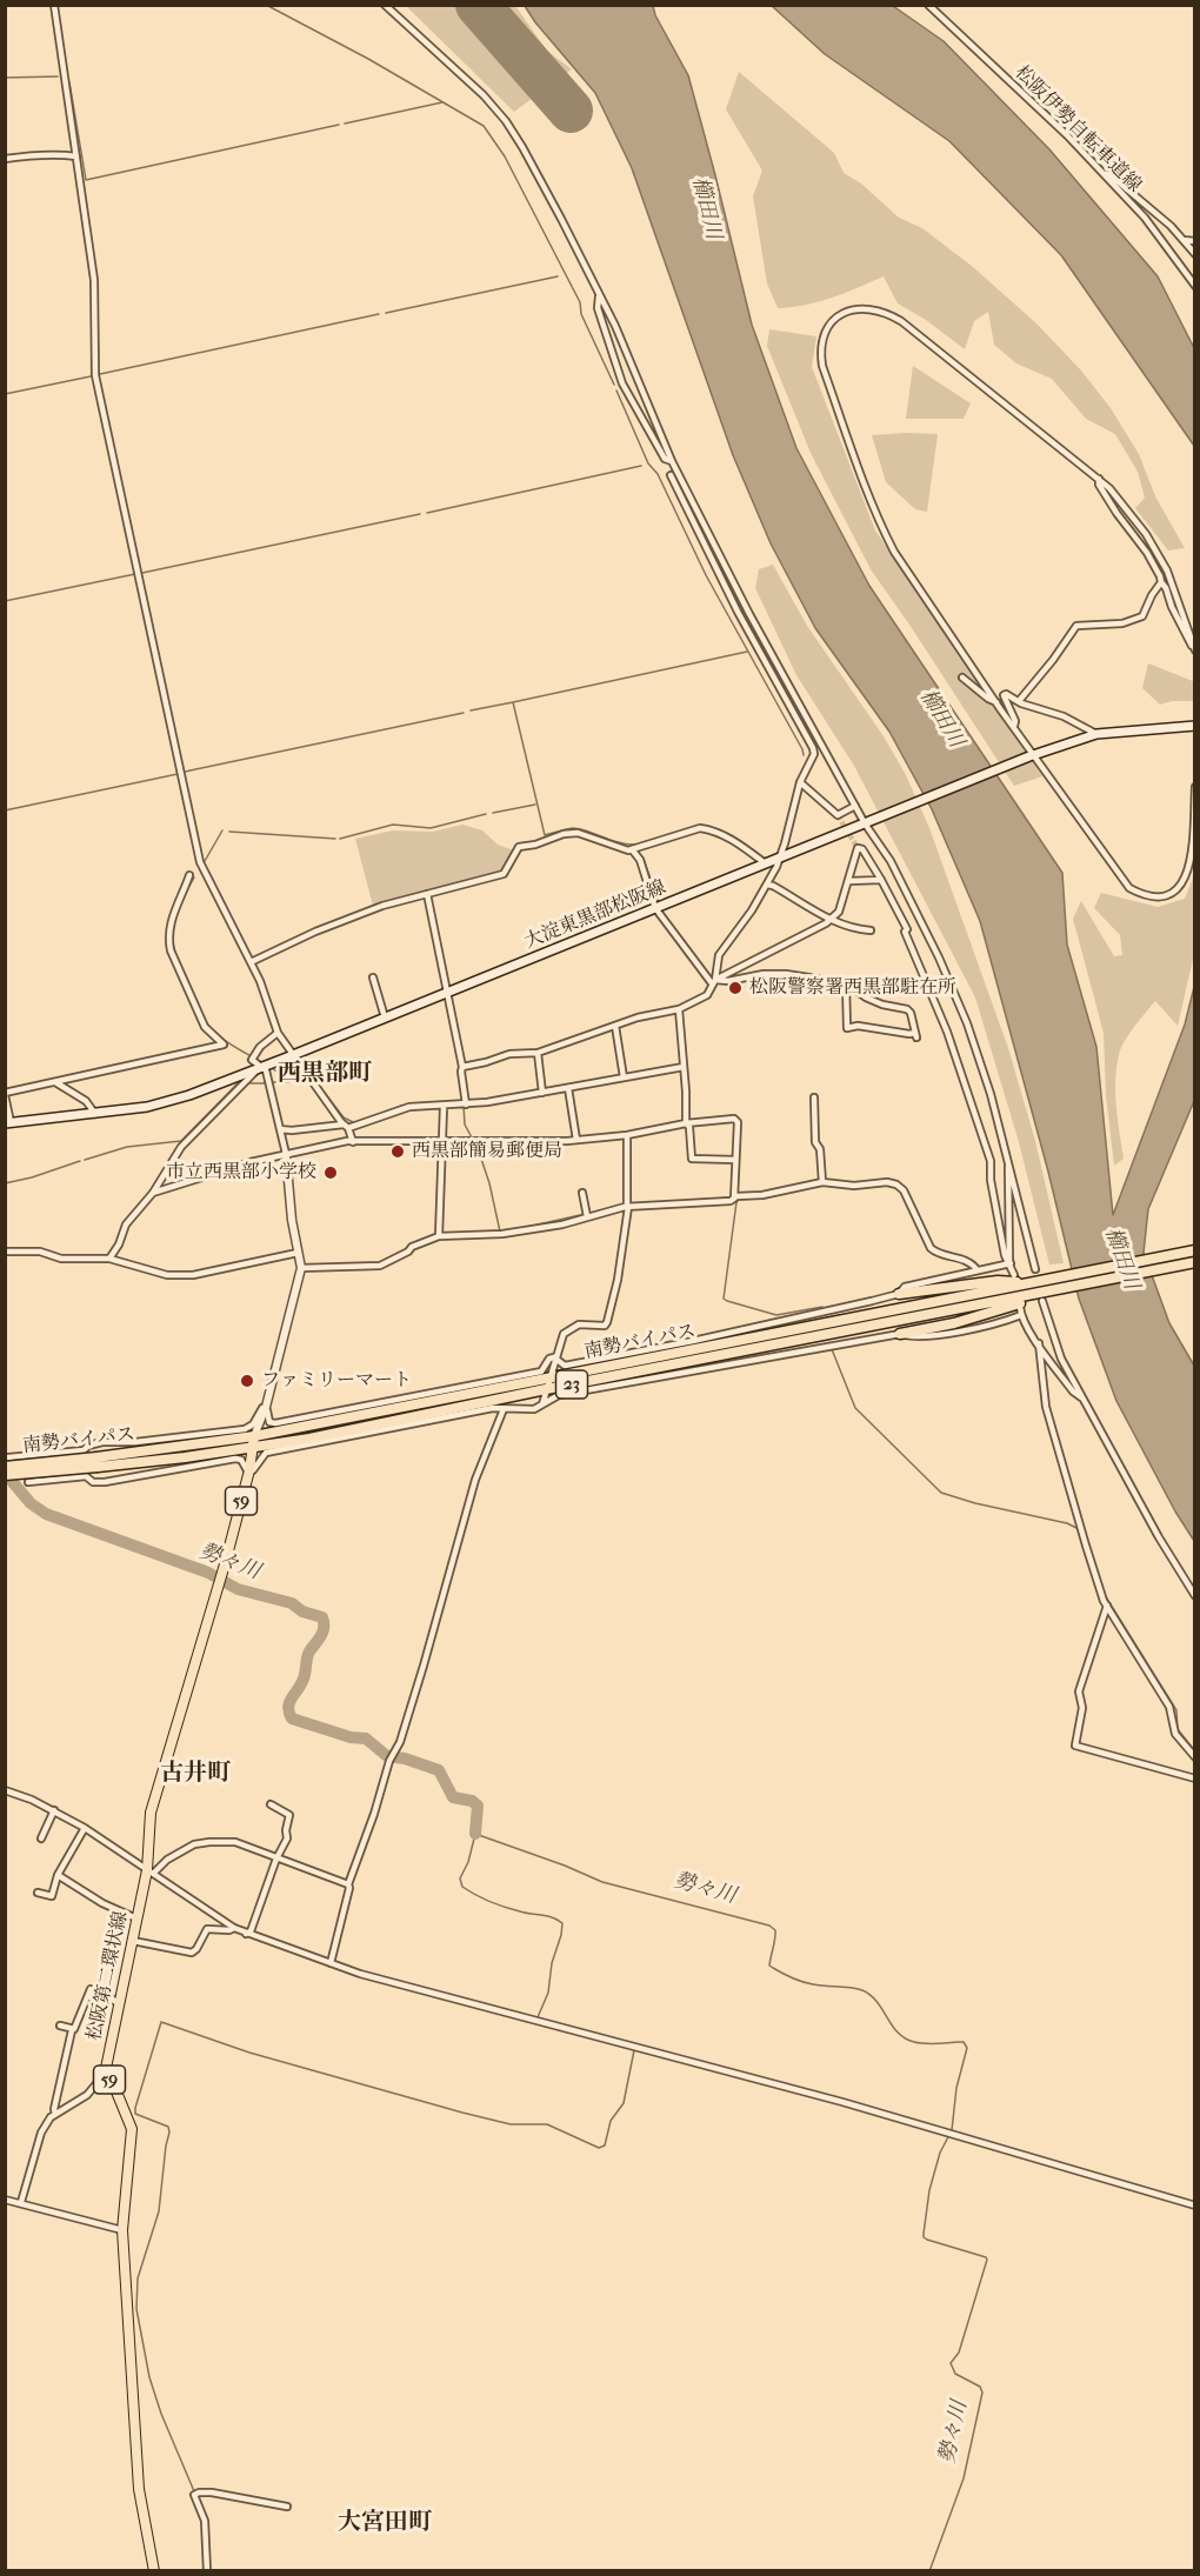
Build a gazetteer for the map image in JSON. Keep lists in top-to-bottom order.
{
  "streets": {
    "highway": ["南勢バイパス", "23"],
    "main road": ["大淀東黒部松阪線", "59", "松阪第二環状線"],
    "street": ["松阪伊勢自転車道線"]
  },
  "crossings": [
    ["南勢バイパス", "松阪第二環状線"],
    ["59", "松阪第二環状線"]
  ],
  "districts": ["西黒部町", "古井町", "大宮田町"],
  "water": ["櫛田川", "勢々川"],
  "places": [
    "松阪警察署西黒部駐在所",
    "西黒部簡易郵便局",
    "市立西黒部小学校",
    "ファミリーマート"
  ]
}
